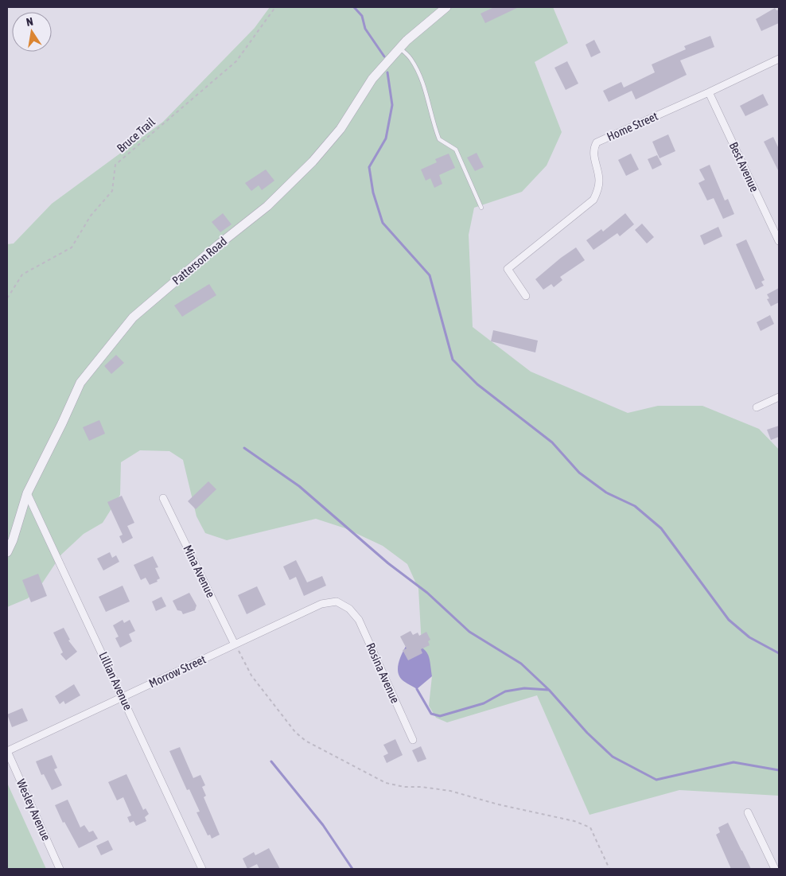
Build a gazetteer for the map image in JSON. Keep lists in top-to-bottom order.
{
  "streets": {
    "street": [
      "Home Street",
      "Best Avenue",
      "Patterson Road",
      "Mina Avenue",
      "Morrow Street",
      "Rosina Avenue",
      "Lillian Avenue",
      "Wesley Avenue"
    ],
    "path": ["Bruce Trail"]
  },
  "crossings": [
    ["Home Street", "Best Avenue"],
    ["Patterson Road", "Lillian Avenue"],
    ["Mina Avenue", "Morrow Street"],
    ["Morrow Street", "Rosina Avenue"],
    ["Morrow Street", "Lillian Avenue"],
    ["Morrow Street", "Wesley Avenue"]
  ],
  "north": "top"
}
